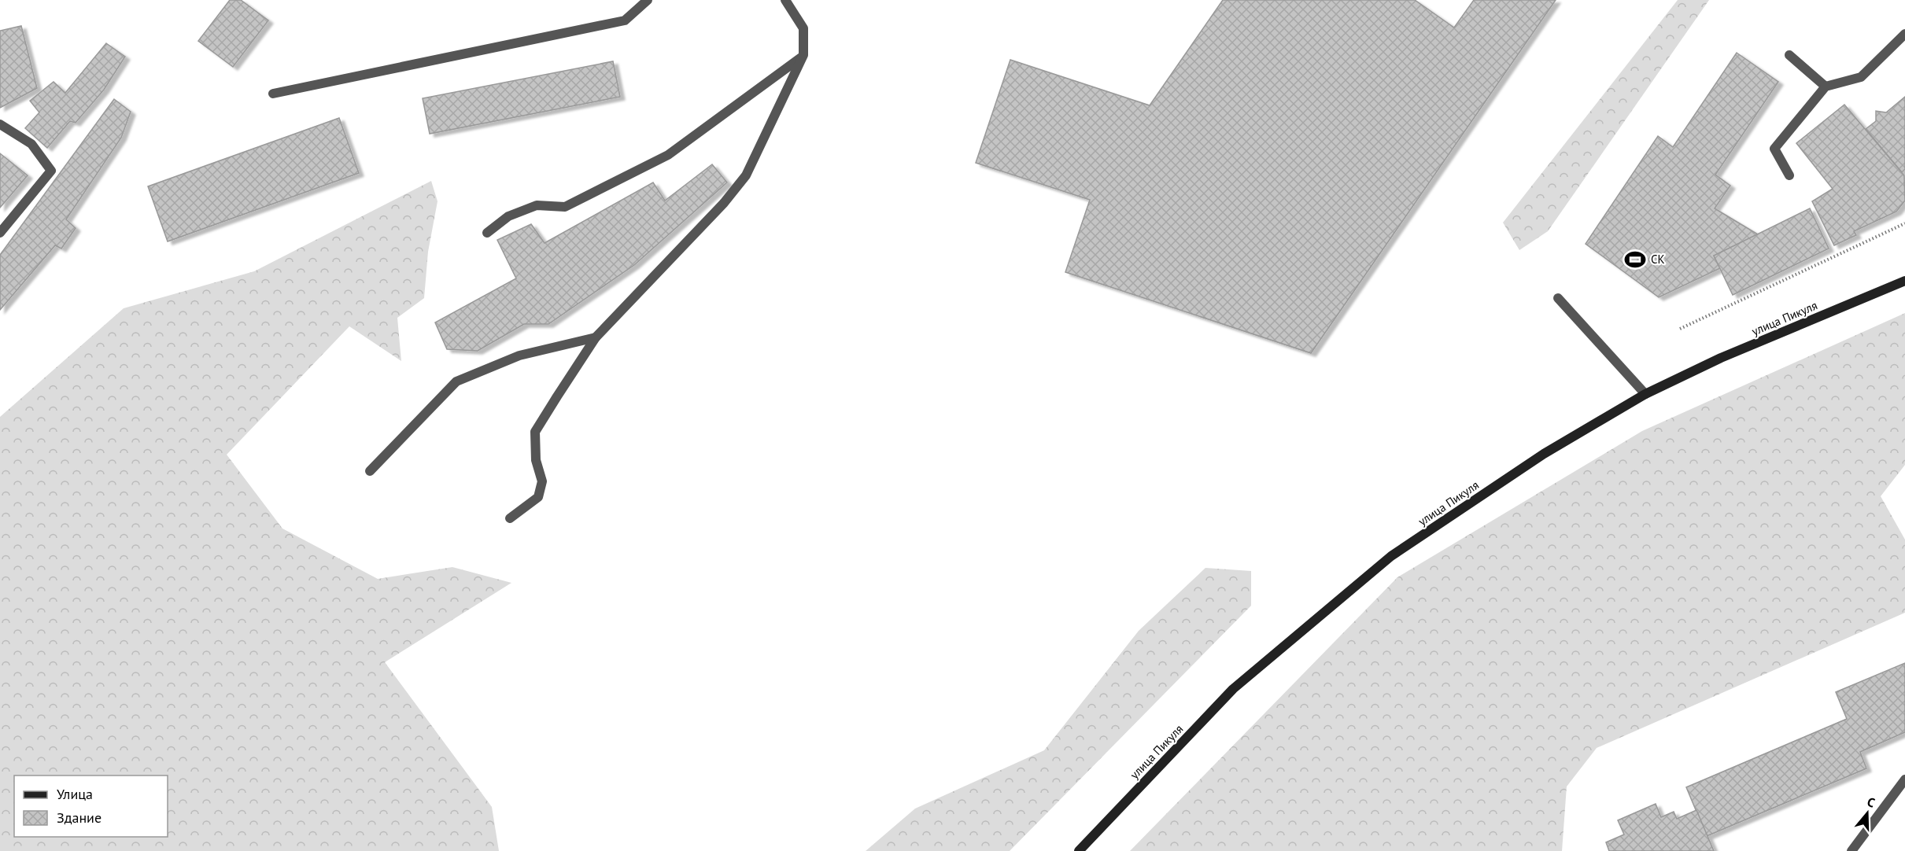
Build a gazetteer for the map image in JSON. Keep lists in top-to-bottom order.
{
  "streets": {
    "main road": ["улица Пикуля"]
  },
  "places": {
    "sports": ["СК"]
  },
  "legend": ["Улица", "Здание"],
  "north": "top"
}
